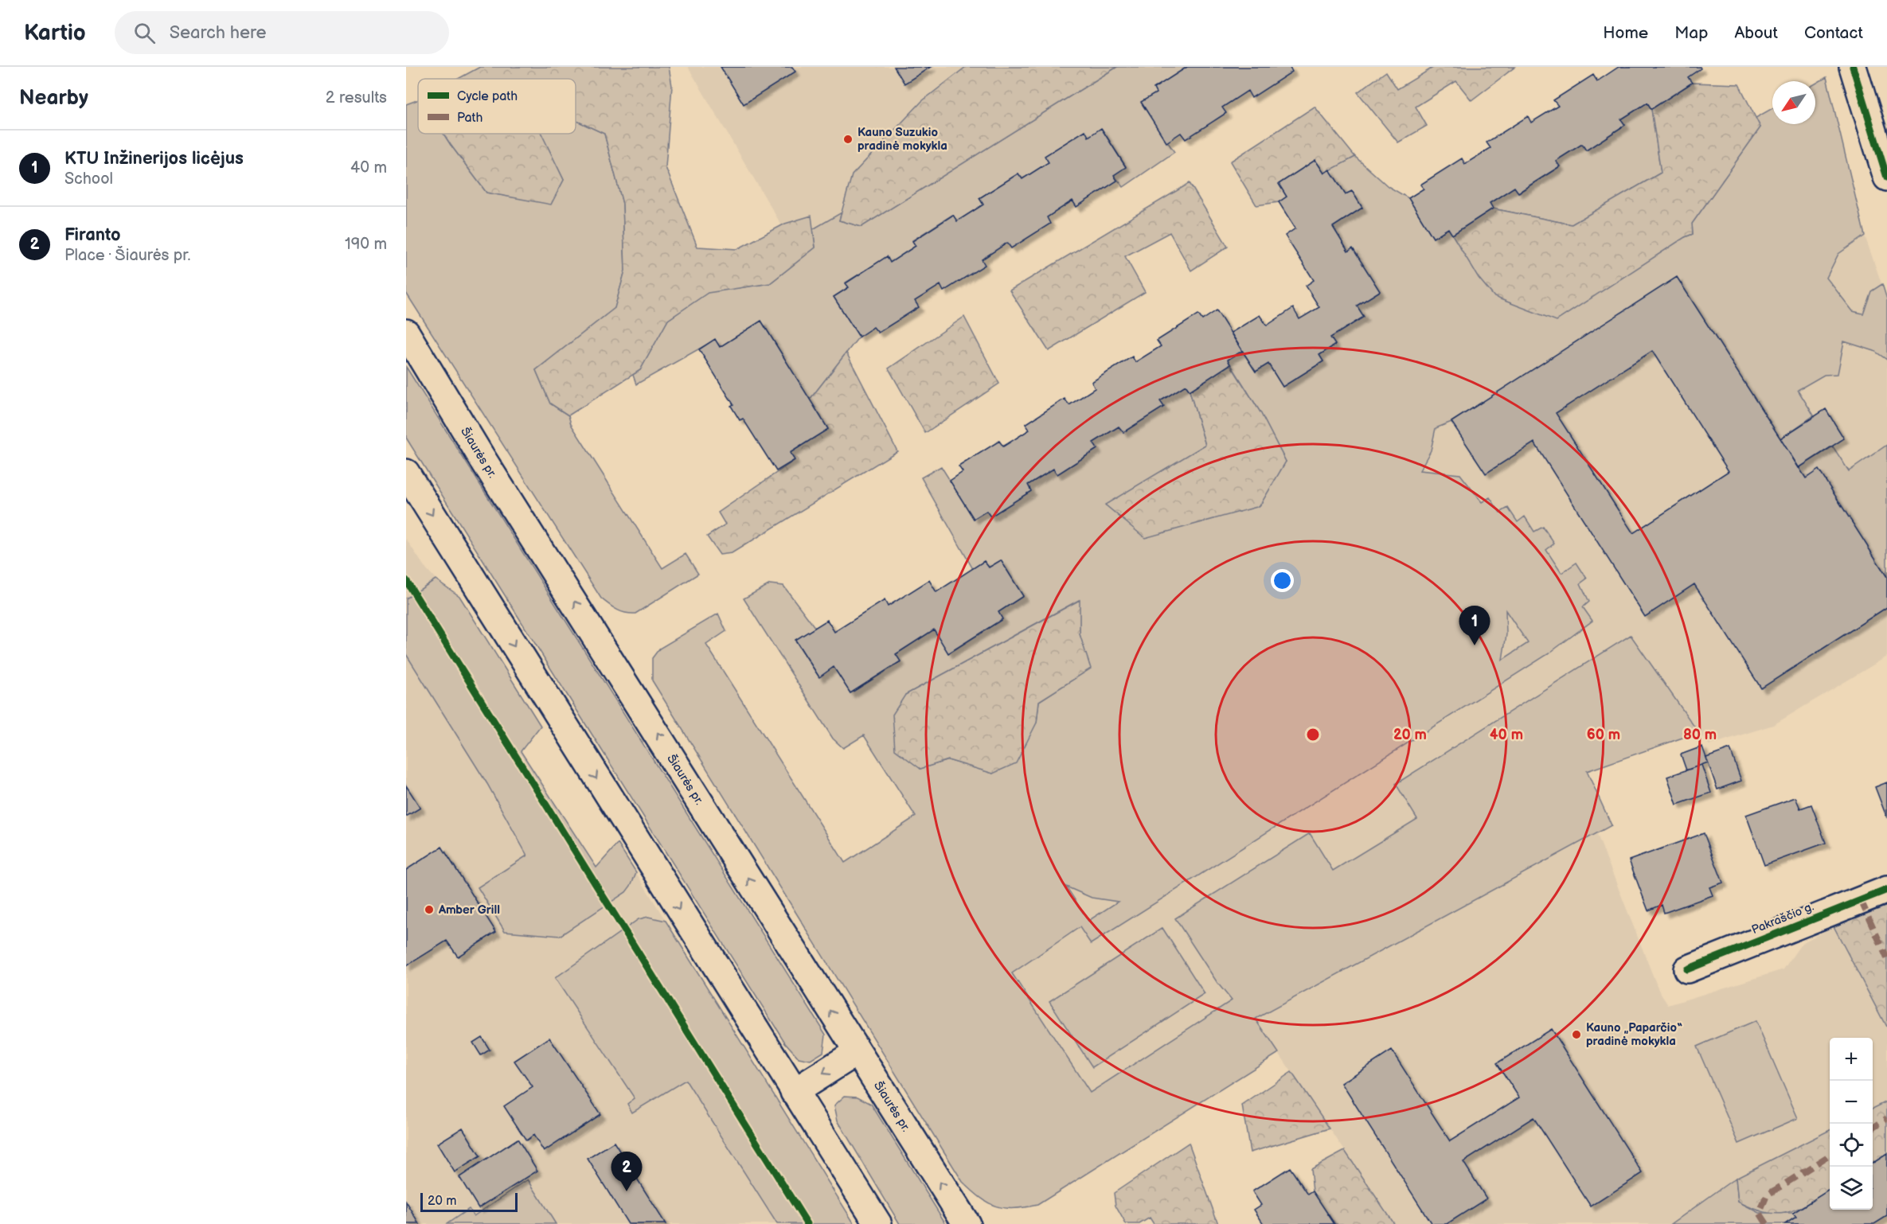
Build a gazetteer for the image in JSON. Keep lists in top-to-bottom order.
{
  "streets": {
    "main road": ["Šiaurės pr.", "Pakraščio g."]
  },
  "places": ["Kauno Suzukio pradinė mokykla", "Amber Grill", "Kauno „Paparčio“ pradinė mokykla"],
  "legend": ["Cycle path", "Path"],
  "scale_bar": "20 m",
  "north": "bottom left",
  "page": {
    "header": "Kartio",
    "search": "Search here",
    "nav": [
      "Home",
      "Map",
      "About",
      "Contact"
    ],
    "heading": ["Nearby", "2 results"],
    "list": [
      {
        "mark": "1",
        "name": "KTU Inžinerijos licėjus",
        "note": "School",
        "value": "40 m"
      },
      {
        "mark": "2",
        "name": "Firanto",
        "note": "Place · Šiaurės pr.",
        "value": "190 m"
      }
    ],
    "pins": ["1", "2"],
    "map_buttons": ["+", "−"],
    "scale": "20 m"
  },
  "rings": [
    "20 m",
    "40 m",
    "60 m",
    "80 m"
  ]
}
